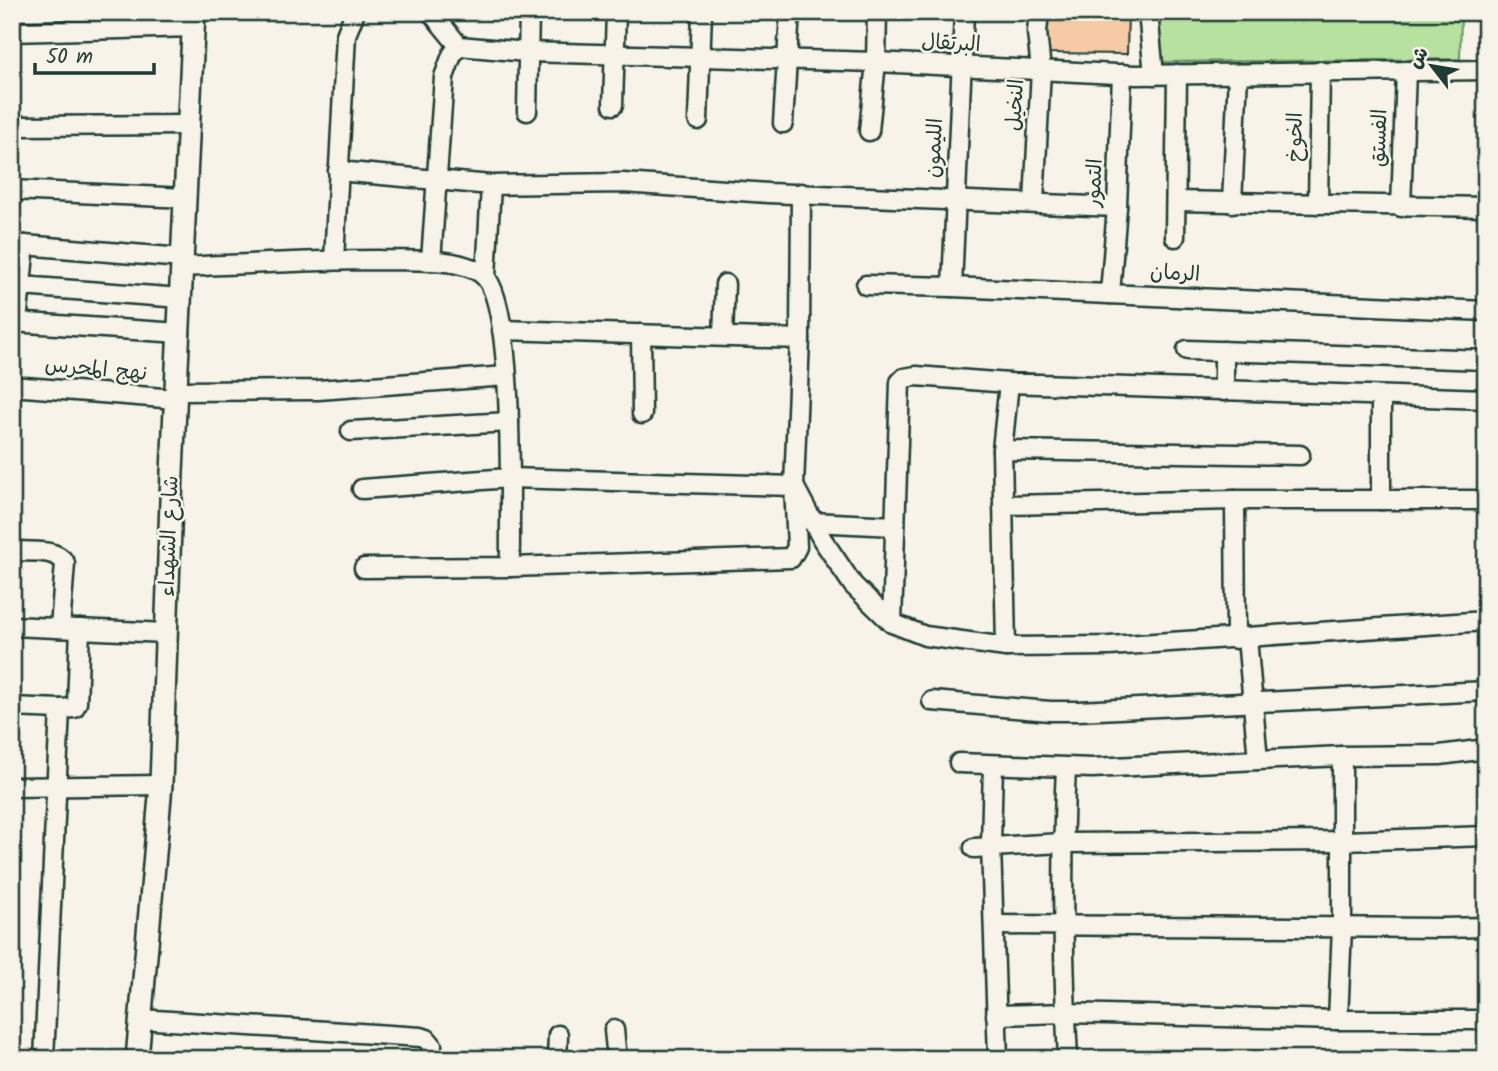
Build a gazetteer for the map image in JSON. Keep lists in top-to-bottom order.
{
  "streets": {
    "street": [
      "البرتقال",
      "النخيل",
      "الخوخ",
      "الفستق",
      "الليمون",
      "التمور",
      "الرمان",
      "نهج المحرس",
      "شارع الشهداء"
    ]
  },
  "crossings": [
    ["البرتقال", "النخيل"],
    ["البرتقال", "الخوخ"],
    ["البرتقال", "الفستق"],
    ["البرتقال", "الليمون"],
    ["البرتقال", "التمور"],
    ["الليمون", "الرمان"],
    ["التمور", "الرمان"],
    ["نهج المحرس", "شارع الشهداء"]
  ],
  "scale_bar": "50 m",
  "north": "top left"
}
